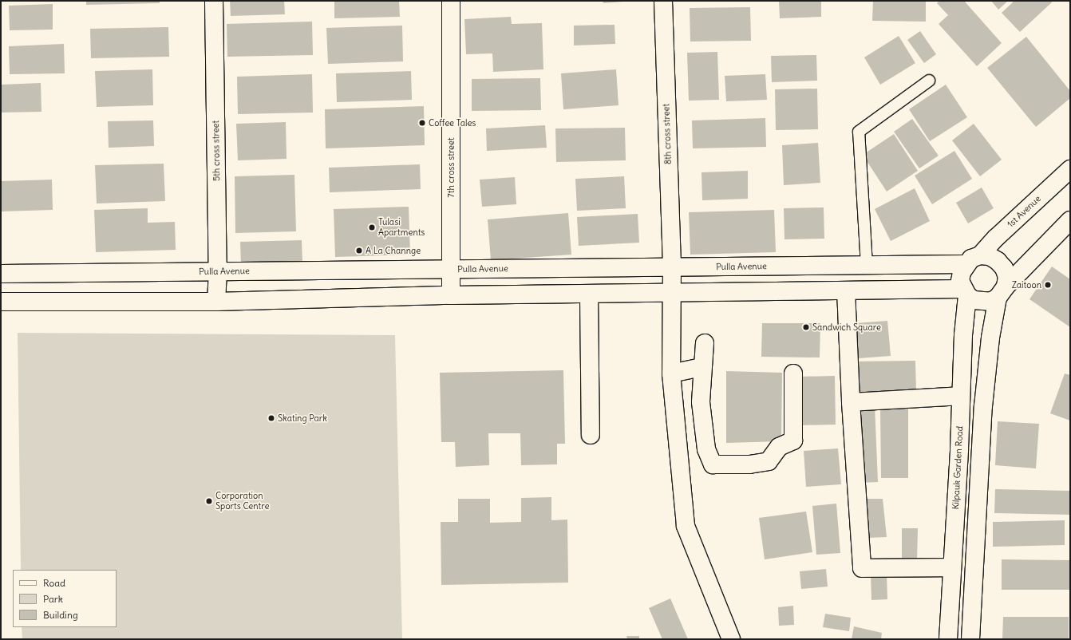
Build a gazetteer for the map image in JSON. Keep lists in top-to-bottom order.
{
  "streets": {
    "street": [
      "8th cross street",
      "5th cross street",
      "7th cross street",
      "1st Avenue",
      "Pulla Avenue",
      "Kilpauk Garden Road"
    ]
  },
  "crossings": [
    ["8th cross street", "Pulla Avenue"],
    ["5th cross street", "Pulla Avenue"],
    ["7th cross street", "Pulla Avenue"],
    ["1st Avenue", "Pulla Avenue"],
    ["1st Avenue", "Kilpauk Garden Road"],
    ["Pulla Avenue", "Kilpauk Garden Road"]
  ],
  "places": [
    "Coffee Tales",
    "Tulasi Apartments",
    "A La Channge",
    "Zaitoon",
    "Sandwich Square",
    "Skating Park",
    "Corporation Sports Centre"
  ],
  "legend": ["Road", "Park", "Building"]
}
